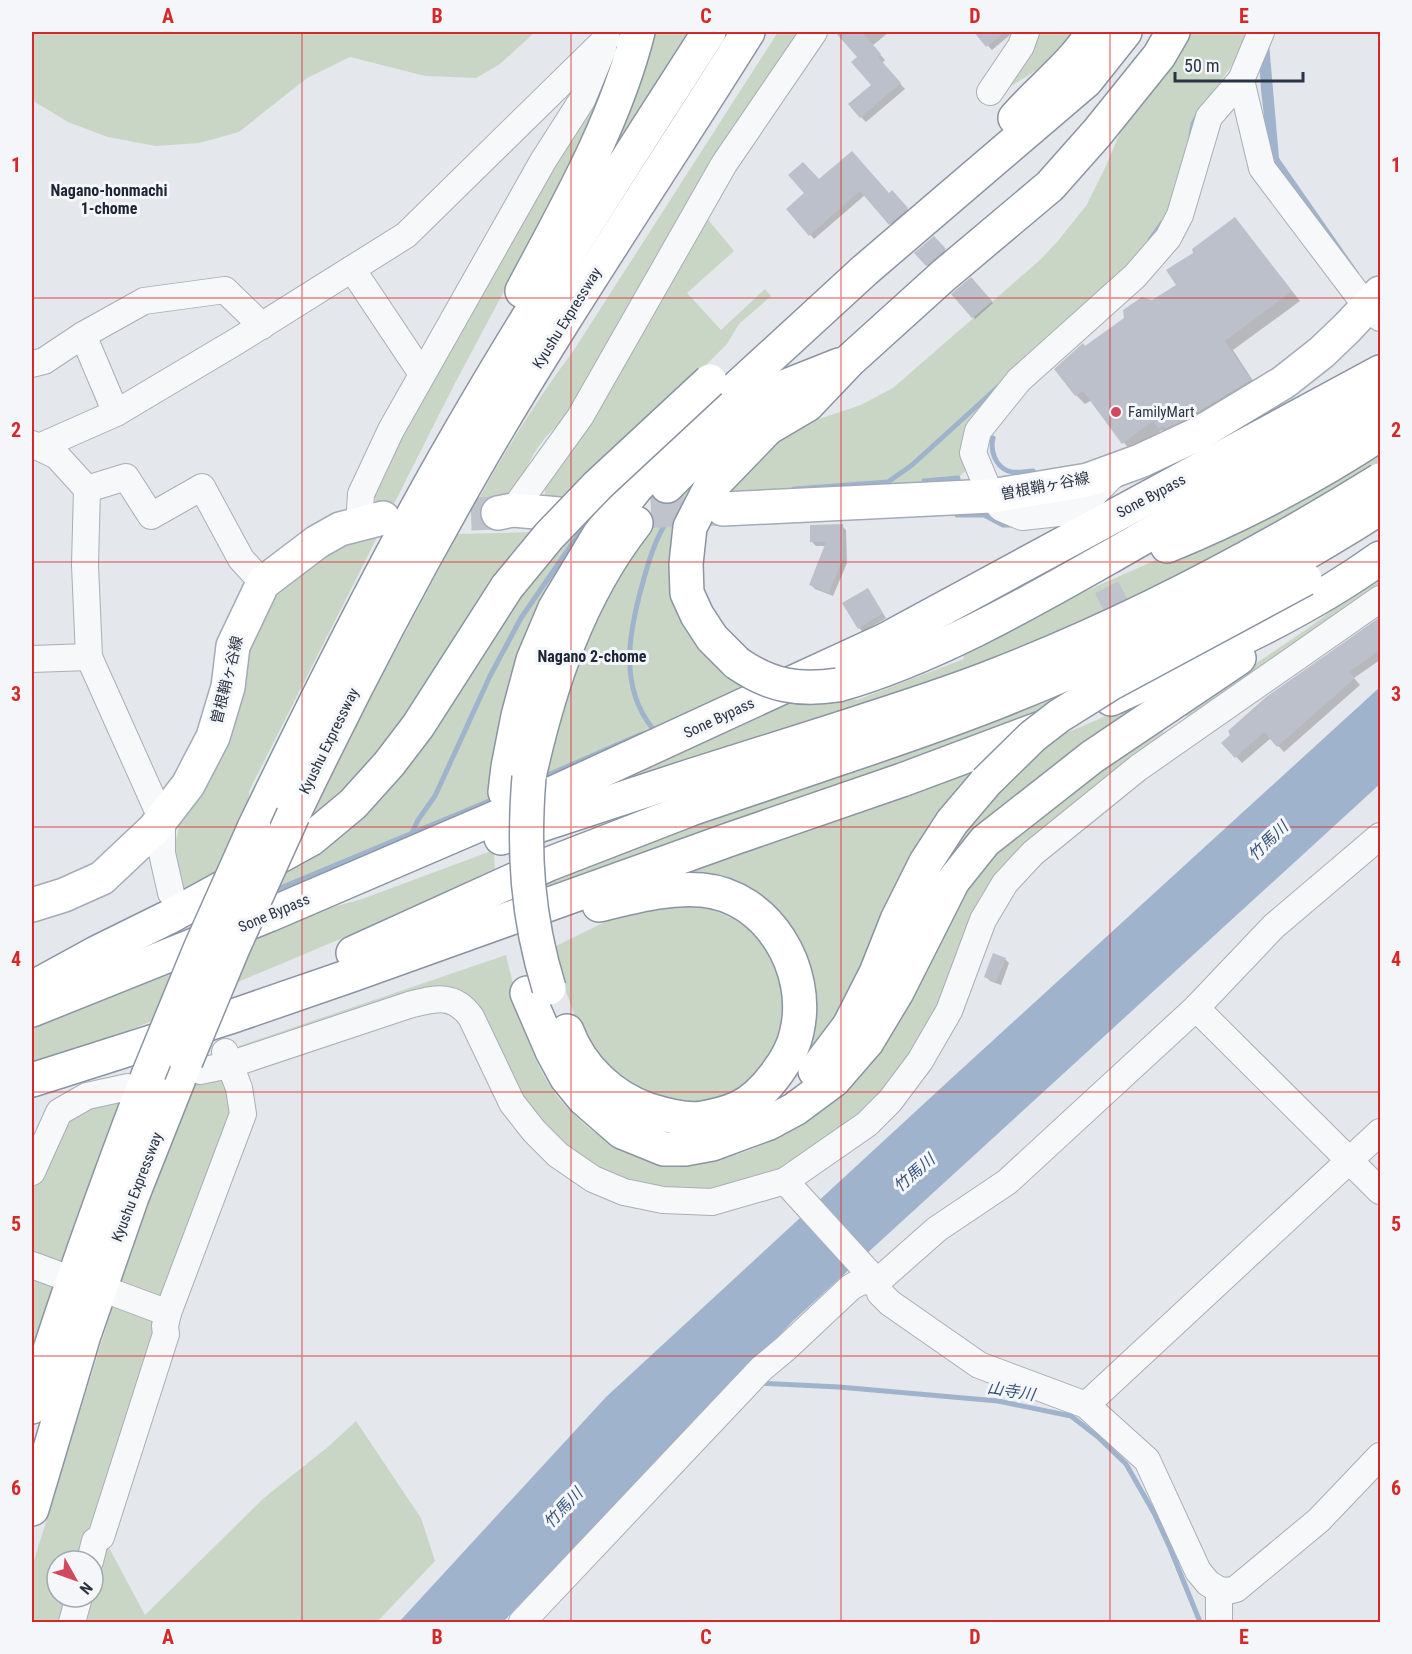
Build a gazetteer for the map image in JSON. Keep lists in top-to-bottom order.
{
  "streets": {
    "main road": ["Kyushu Expressway", "曽根鞘ヶ谷線", "Sone Bypass"]
  },
  "districts": ["Nagano-honmachi 1-chome", "Nagano 2-chome"],
  "water": ["竹馬川", "山寺川"],
  "places": ["FamilyMart"],
  "scale_bar": "50 m",
  "north": "bottom right",
  "grid": {
    "columns": [
      "A",
      "B",
      "C",
      "D",
      "E"
    ],
    "rows": [
      "1",
      "2",
      "3",
      "4",
      "5",
      "6"
    ]
  }
}
